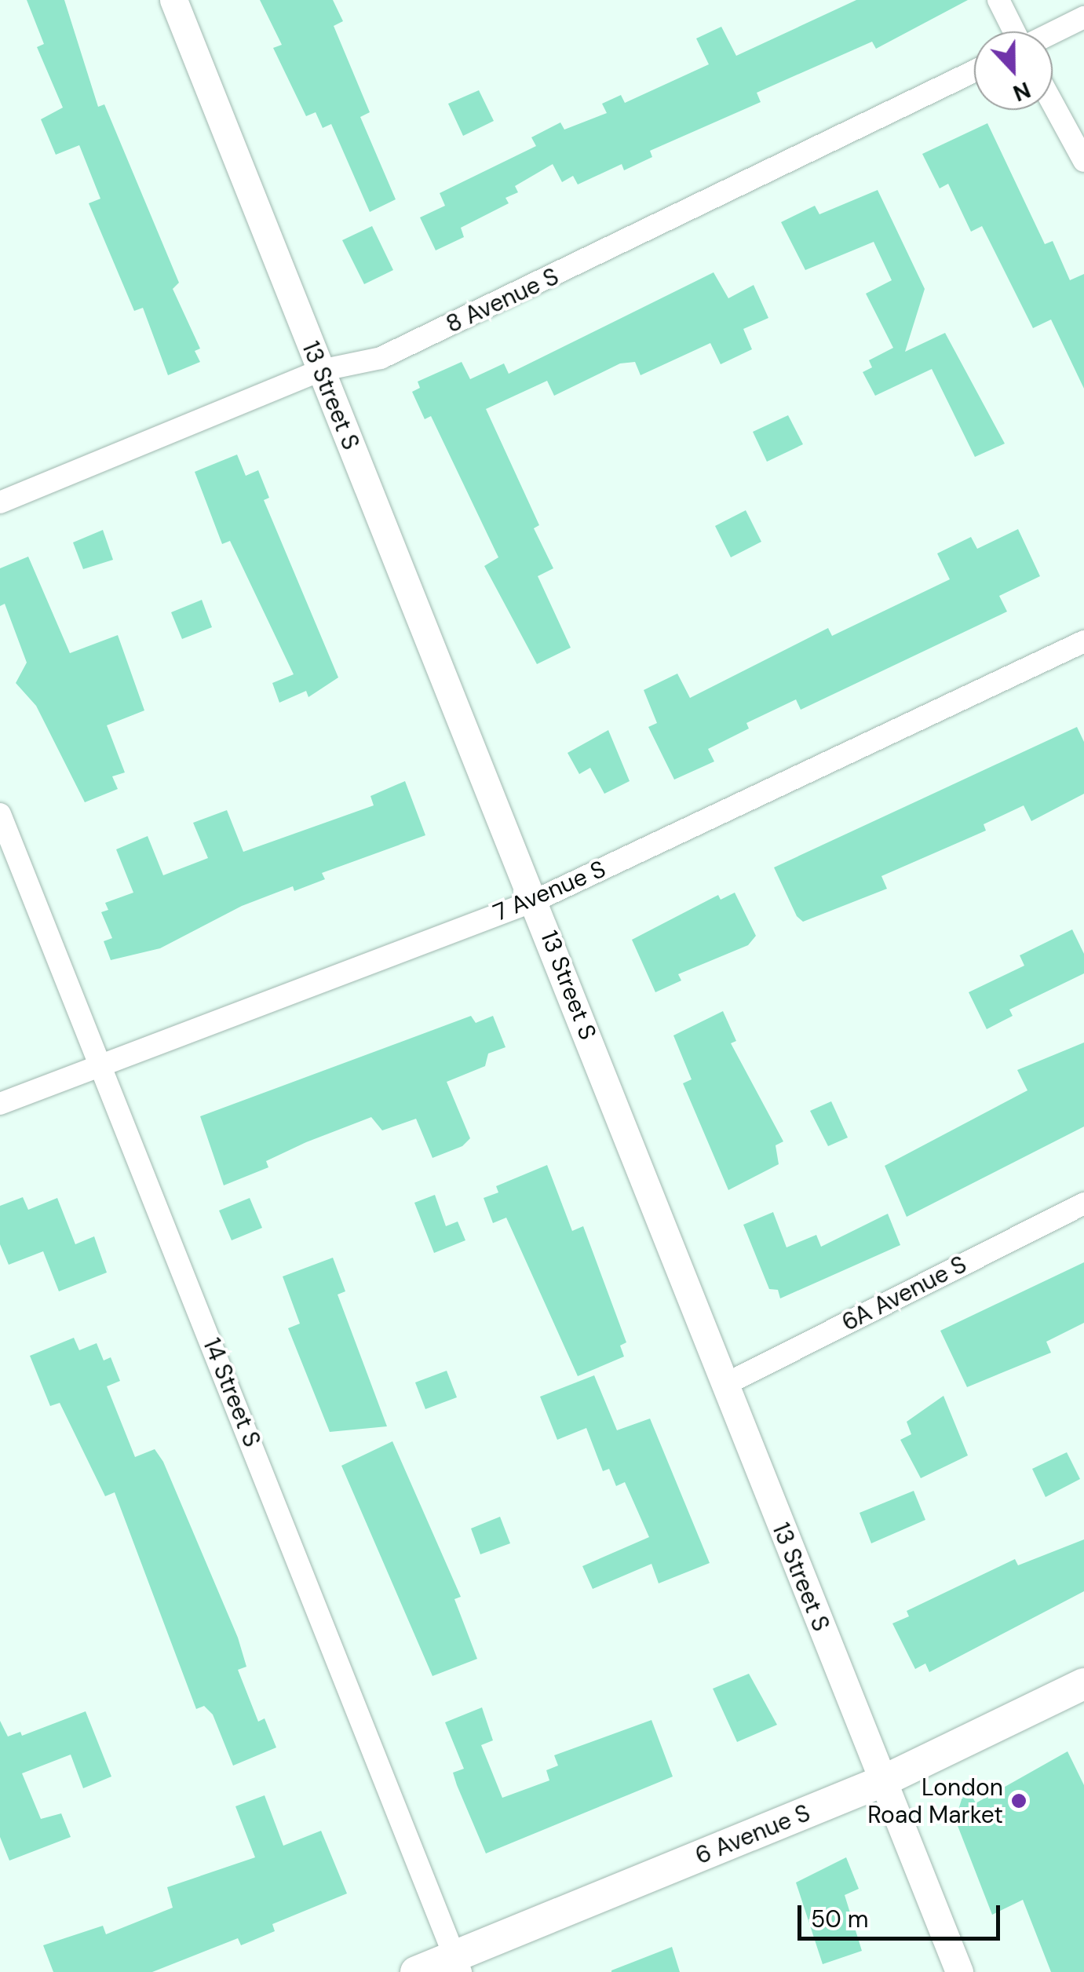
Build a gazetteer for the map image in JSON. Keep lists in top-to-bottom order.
{
  "streets": {
    "main road": ["6 Avenue S"],
    "street": [
      "8 Avenue S",
      "13 Street S",
      "7 Avenue S",
      "6A Avenue S",
      "14 Street S"
    ]
  },
  "crossings": [
    ["8 Avenue S", "13 Street S"],
    ["13 Street S", "7 Avenue S"],
    ["13 Street S", "6A Avenue S"],
    ["13 Street S", "6 Avenue S"],
    ["7 Avenue S", "14 Street S"],
    ["14 Street S", "6 Avenue S"]
  ],
  "places": ["London Road Market"],
  "scale_bar": "50 m",
  "north": "bottom"
}
